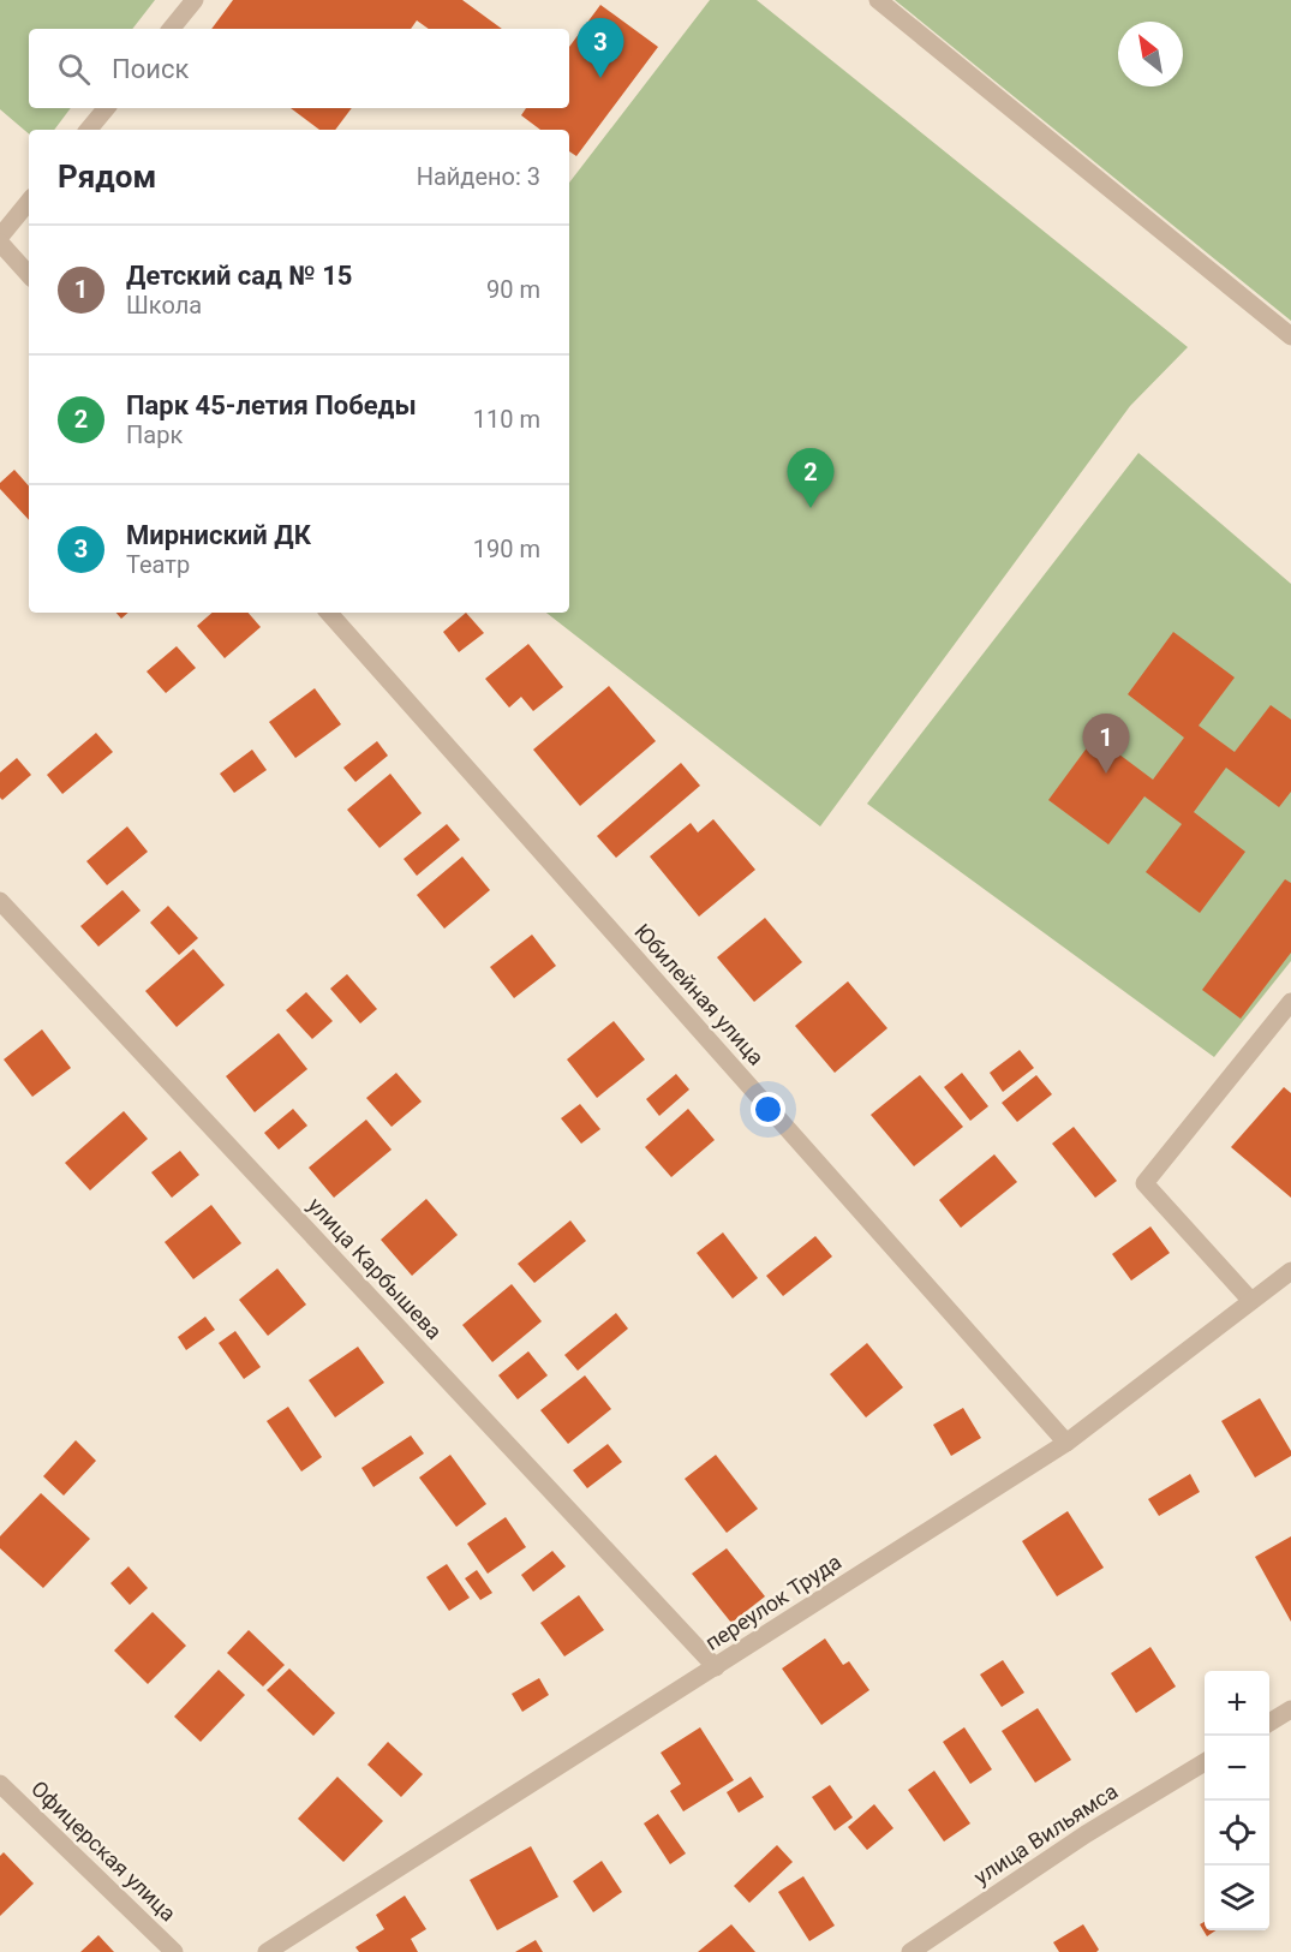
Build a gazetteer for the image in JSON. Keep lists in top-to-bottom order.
{
  "streets": {
    "street": [
      "Юбилейная улица",
      "улица Карбышева",
      "переулок Труда",
      "улица Вильямса",
      "Офицерская улица"
    ]
  },
  "crossings": [
    ["Юбилейная улица", "переулок Труда"],
    ["улица Карбышева", "переулок Труда"]
  ],
  "north": "top left",
  "page": {
    "pins": ["3", "2", "1"],
    "search": "Поиск",
    "heading": ["Рядом", "Найдено: 3"],
    "list": [
      {
        "mark": "1",
        "name": "Детский сад № 15",
        "note": "Школа",
        "value": "90 m"
      },
      {
        "mark": "2",
        "name": "Парк 45-летия Победы",
        "note": "Парк",
        "value": "110 m"
      },
      {
        "mark": "3",
        "name": "Мирниский ДК",
        "note": "Театр",
        "value": "190 m"
      }
    ],
    "map_buttons": ["+", "−"]
  }
}
